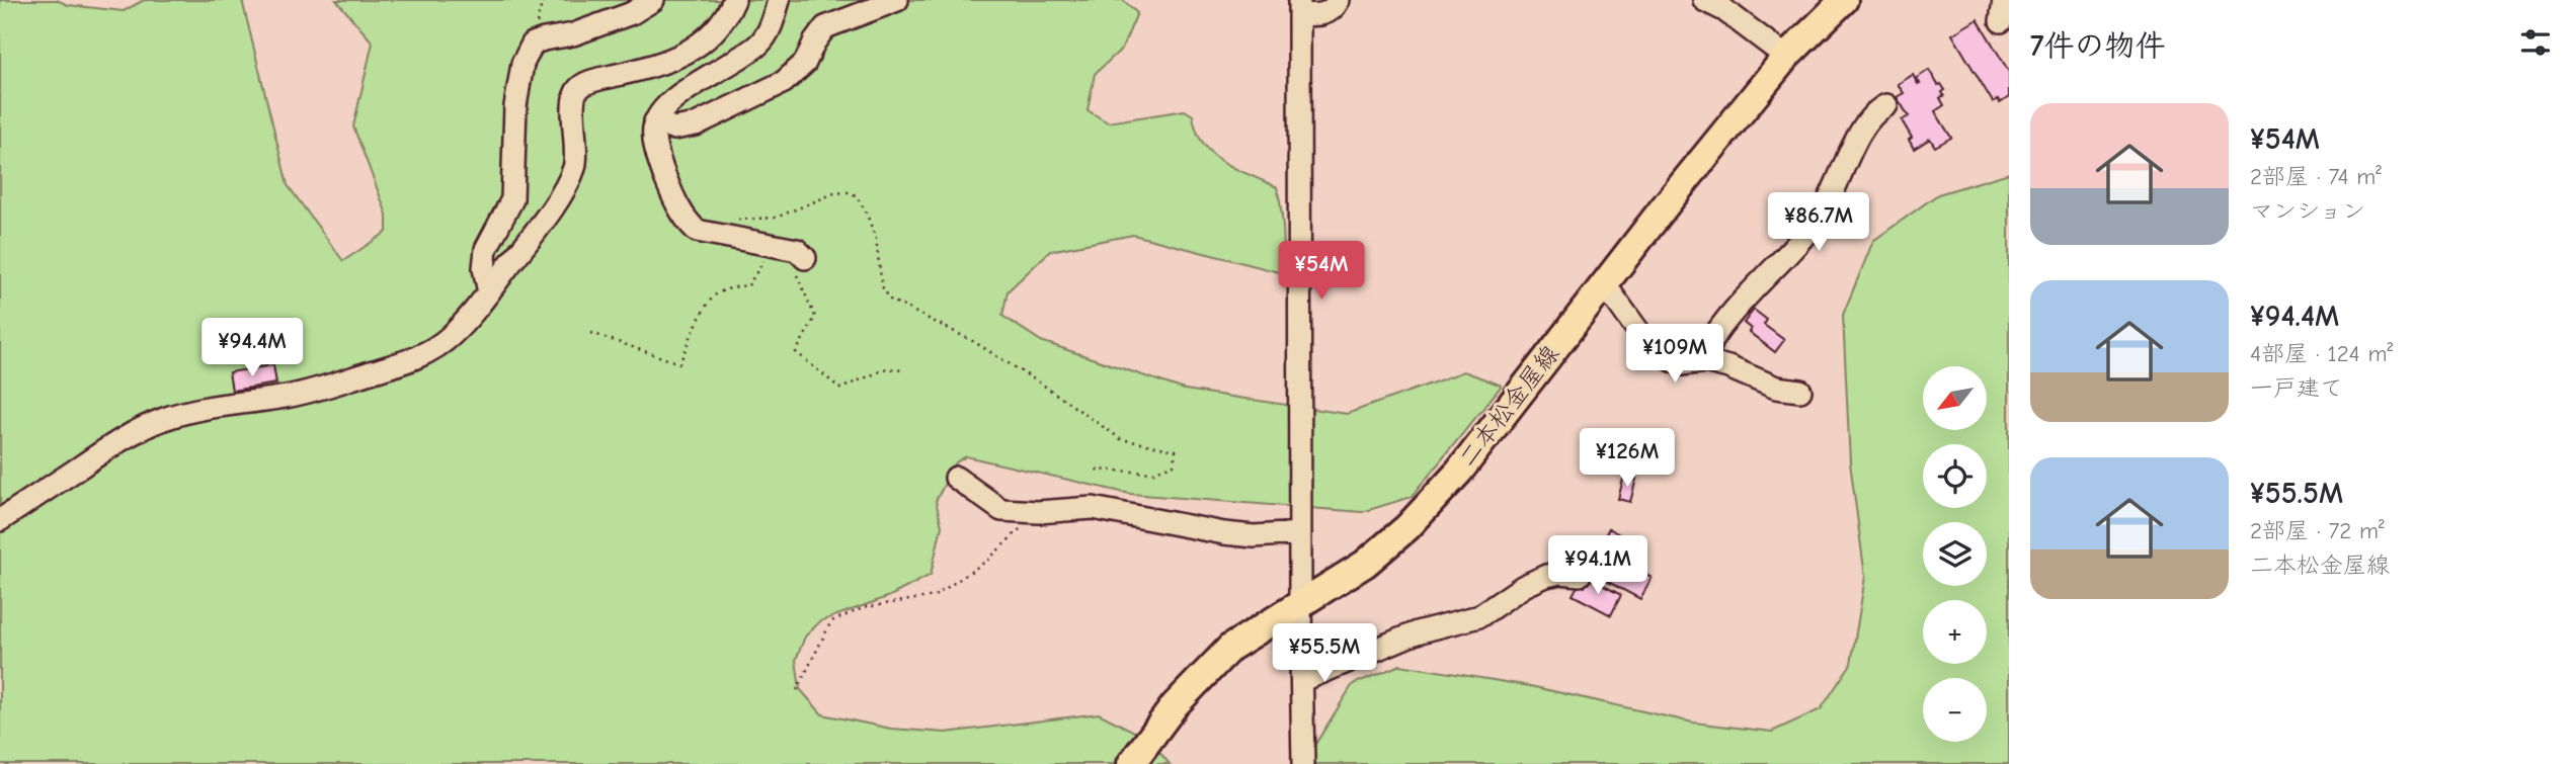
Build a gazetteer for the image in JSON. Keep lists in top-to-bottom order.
{
  "streets": {
    "main road": ["二本松金屋線"]
  },
  "north": "bottom left",
  "page": {
    "heading": "7件の物件",
    "list": [
      {
        "name": "¥54M",
        "note": "2部屋 · 74 m² · マンション"
      },
      {
        "name": "¥94.4M",
        "note": "4部屋 · 124 m² · 一戸建て"
      },
      {
        "name": "¥55.5M",
        "note": "2部屋 · 72 m² · 二本松金屋線"
      }
    ],
    "price": [
      "¥86.7M",
      "¥54M",
      "¥94.4M",
      "¥109M",
      "¥126M",
      "¥94.1M",
      "¥55.5M"
    ],
    "map_buttons": ["+", "−"]
  }
}
